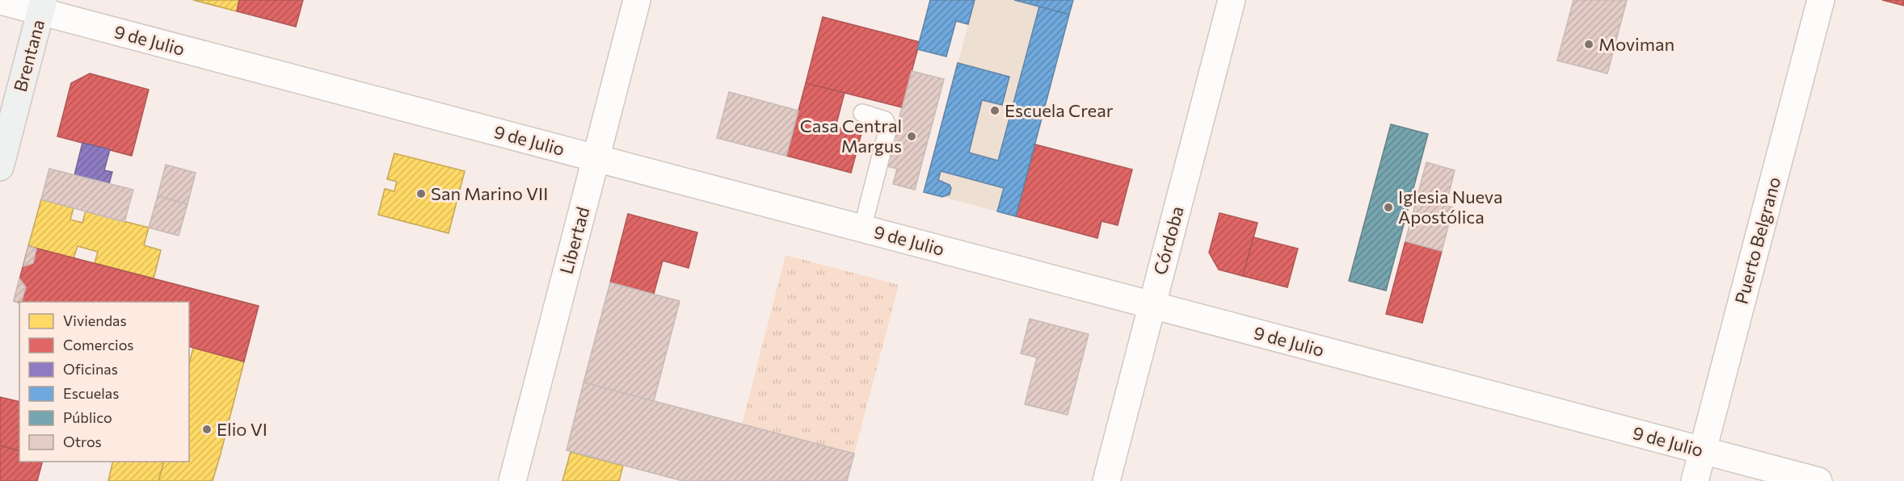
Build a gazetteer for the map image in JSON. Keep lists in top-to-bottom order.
{
  "streets": {
    "main road": ["Brentana"],
    "street": [
      "9 de Julio",
      "Libertad",
      "Córdoba",
      "Puerto Belgrano"
    ]
  },
  "crossings": [
    ["9 de Julio", "Brentana"],
    ["9 de Julio", "Libertad"],
    ["9 de Julio", "Córdoba"],
    ["9 de Julio", "Puerto Belgrano"]
  ],
  "places": [
    "Moviman",
    "Escuela Crear",
    "Casa Central Margus",
    "San Marino VII",
    "Iglesia Nueva Apostólica",
    "Elio VI"
  ],
  "legend": [
    "Viviendas",
    "Comercios",
    "Oficinas",
    "Escuelas",
    "Público",
    "Otros"
  ]
}
